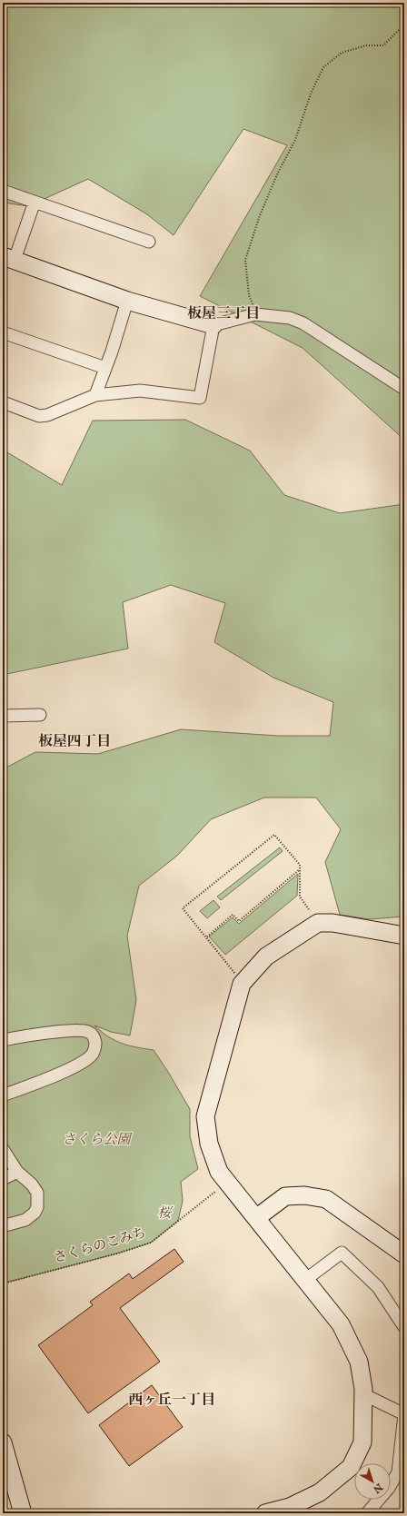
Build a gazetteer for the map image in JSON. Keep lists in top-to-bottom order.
{
  "streets": {
    "path": ["さくらのこみち"]
  },
  "districts": ["板屋三丁目", "板屋四丁目", "西ヶ丘一丁目"],
  "parks": ["さくら公園", "桜"],
  "north": "bottom right"
}
